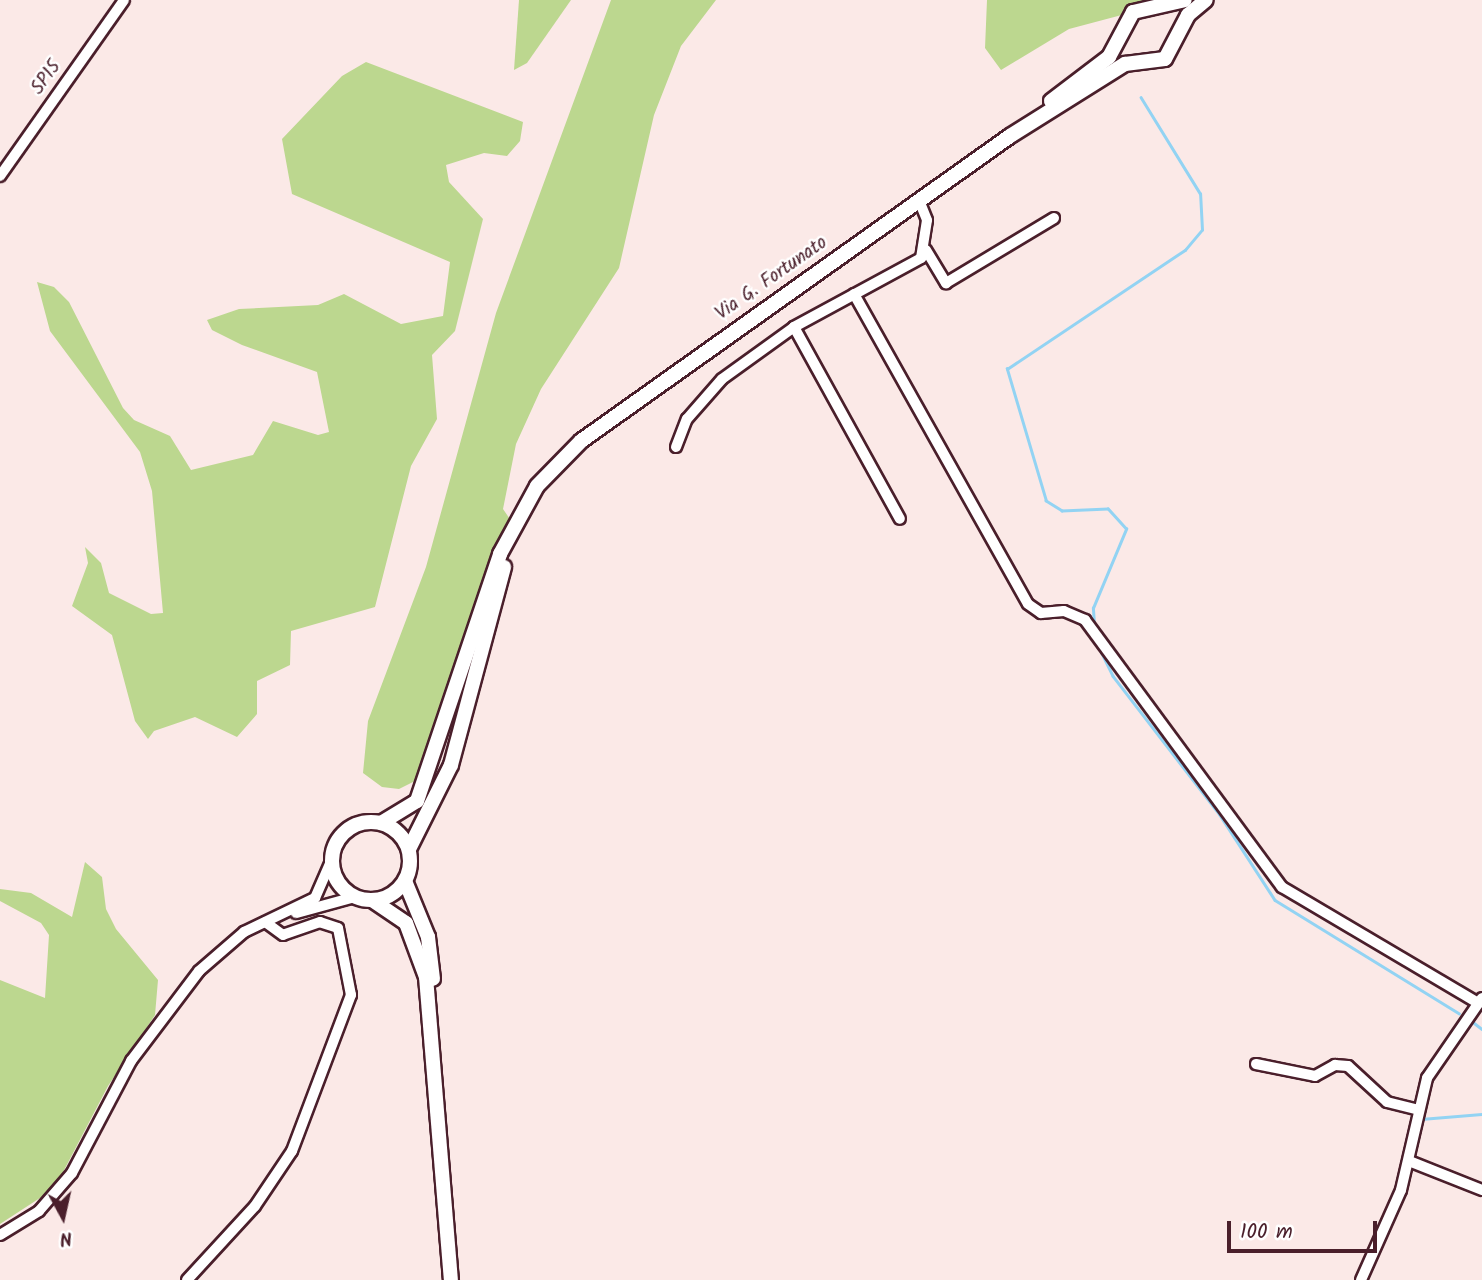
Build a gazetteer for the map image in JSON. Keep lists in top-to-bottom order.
{
  "streets": {
    "main road": ["Via G. Fortunato"],
    "street": ["SP15"]
  },
  "scale_bar": "100 m",
  "north": "bottom"
}
